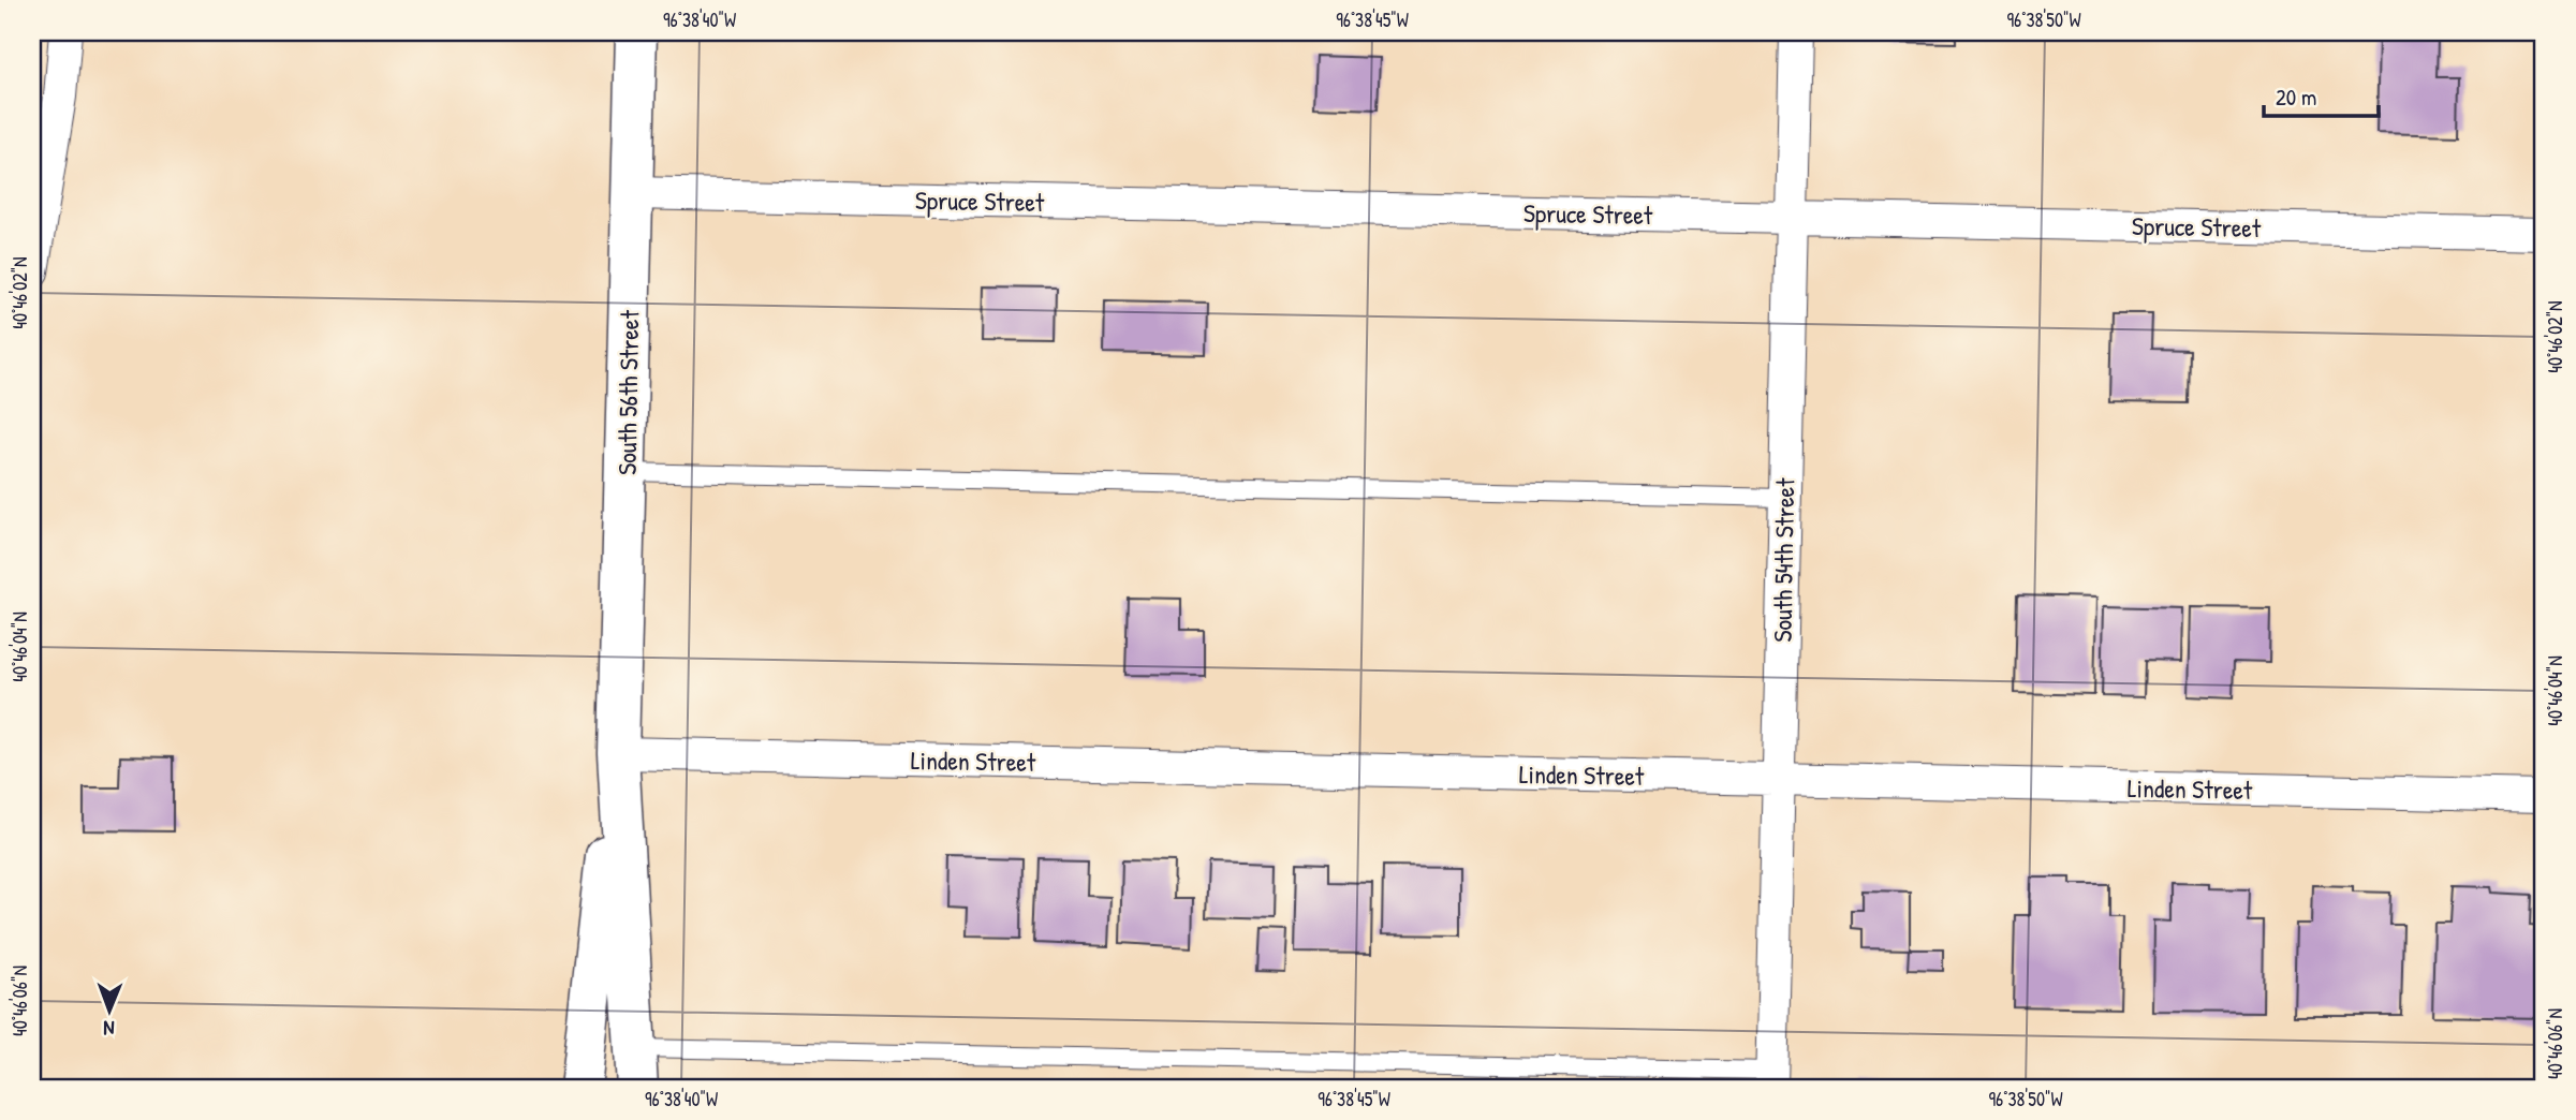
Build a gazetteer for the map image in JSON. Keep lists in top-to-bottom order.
{
  "streets": {
    "main road": ["South 56th Street"],
    "street": ["Spruce Street", "South 54th Street", "Linden Street"]
  },
  "crossings": [
    ["Spruce Street", "South 56th Street"],
    ["Spruce Street", "South 54th Street"],
    ["South 56th Street", "Linden Street"],
    ["South 54th Street", "Linden Street"]
  ],
  "scale_bar": "20 m",
  "north": "bottom",
  "coordinates": [
    "96°38'40\"W",
    "96°38'45\"W",
    "96°38'50\"W",
    "40°46'02\"N",
    "40°46'04\"N",
    "40°46'06\"N"
  ]
}
